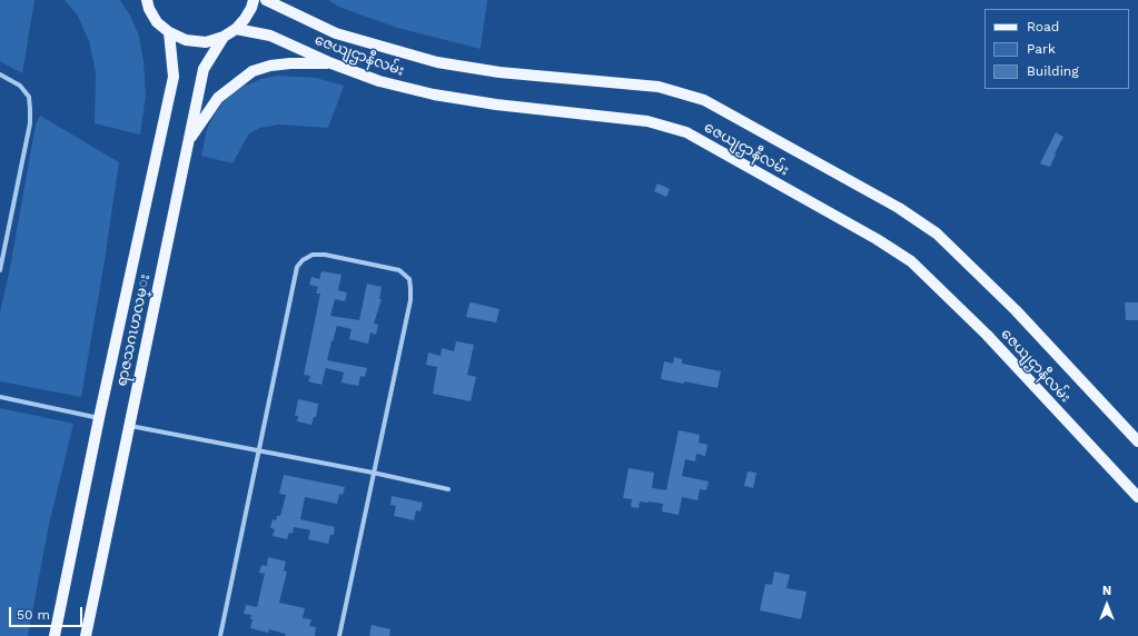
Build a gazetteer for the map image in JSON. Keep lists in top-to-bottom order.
{
  "streets": {
    "main road": ["ဇေယျဌာနီလမ်း", "ရာဇသဂၤဟလမ္း"]
  },
  "legend": ["Road", "Park", "Building"],
  "scale_bar": "50 m",
  "north": "top"
}
